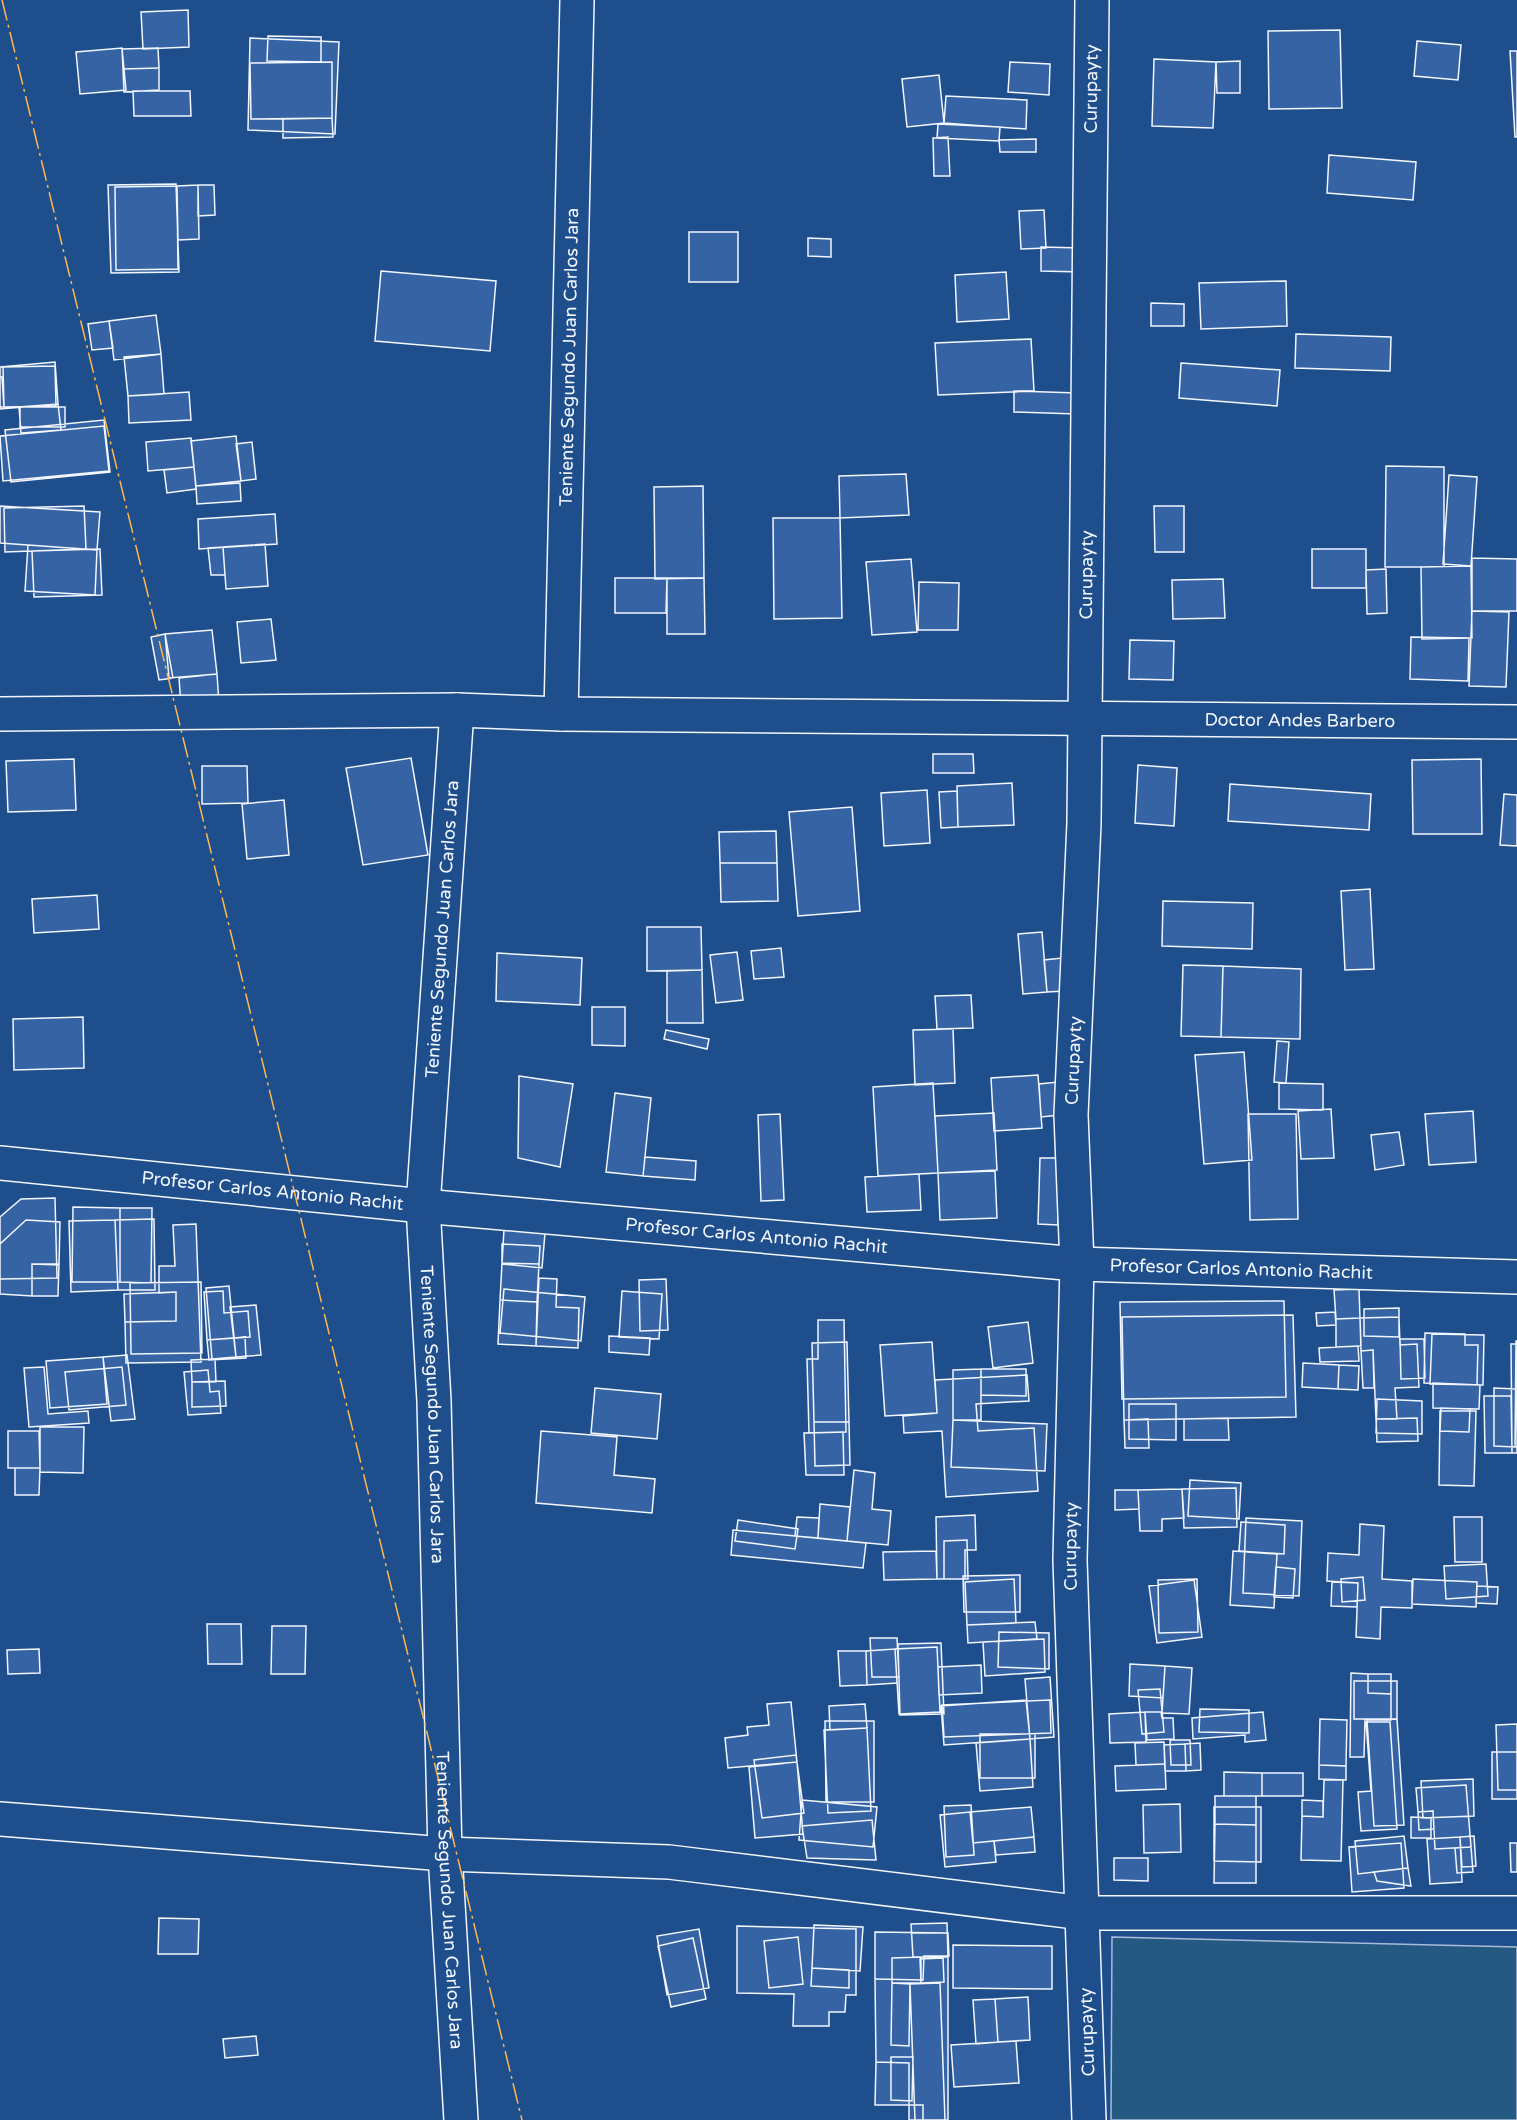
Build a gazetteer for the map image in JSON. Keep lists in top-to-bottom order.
{
  "streets": {
    "street": [
      "Curupayty",
      "Teniente Segundo Juan Carlos Jara",
      "Doctor Andes Barbero",
      "Profesor Carlos Antonio Rachit"
    ]
  },
  "crossings": [
    ["Curupayty", "Doctor Andes Barbero"],
    ["Curupayty", "Profesor Carlos Antonio Rachit"],
    ["Teniente Segundo Juan Carlos Jara", "Doctor Andes Barbero"],
    ["Teniente Segundo Juan Carlos Jara", "Profesor Carlos Antonio Rachit"]
  ]
}
